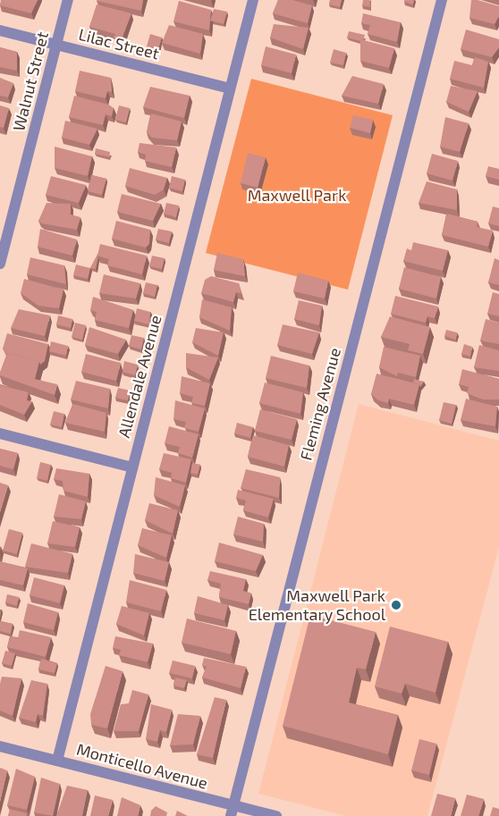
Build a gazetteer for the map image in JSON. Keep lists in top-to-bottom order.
{
  "streets": {
    "street": [
      "Lilac Street",
      "Walnut Street",
      "Allendale Avenue",
      "Fleming Avenue",
      "Monticello Avenue"
    ]
  },
  "crossings": [
    ["Lilac Street", "Walnut Street"],
    ["Lilac Street", "Allendale Avenue"],
    ["Allendale Avenue", "Monticello Avenue"],
    ["Fleming Avenue", "Monticello Avenue"]
  ],
  "parks": ["Maxwell Park"],
  "places": ["Maxwell Park Elementary School"]
}
